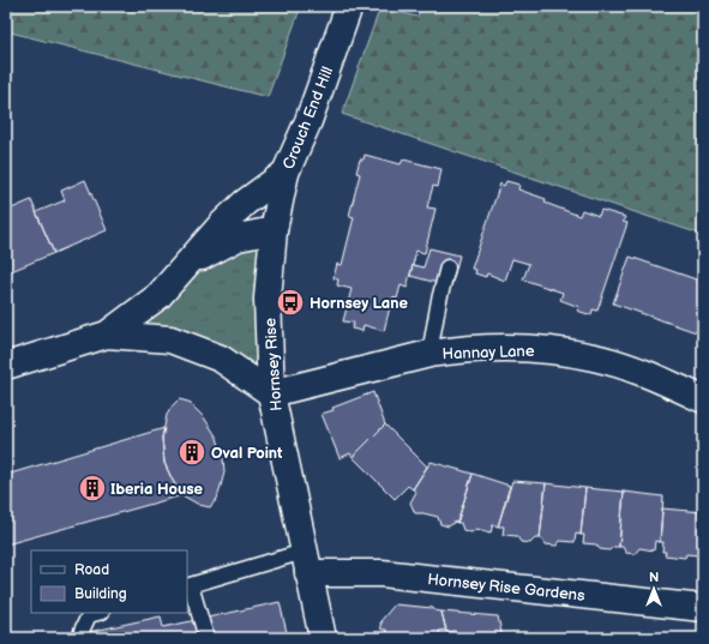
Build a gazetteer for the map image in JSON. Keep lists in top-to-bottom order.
{
  "streets": {
    "main road": [
      "Crouch End Hill",
      "Hannay Lane",
      "Hornsey Rise",
      "Hornsey Rise Gardens"
    ]
  },
  "crossings": [
    ["Crouch End Hill", "Hornsey Rise"],
    ["Hannay Lane", "Hornsey Rise"],
    ["Hornsey Rise", "Hornsey Rise Gardens"]
  ],
  "places": {
    "bus stop": ["Hornsey Lane"],
    "building": ["Oval Point", "Iberia House"]
  },
  "legend": ["Road", "Building"],
  "north": "top"
}
